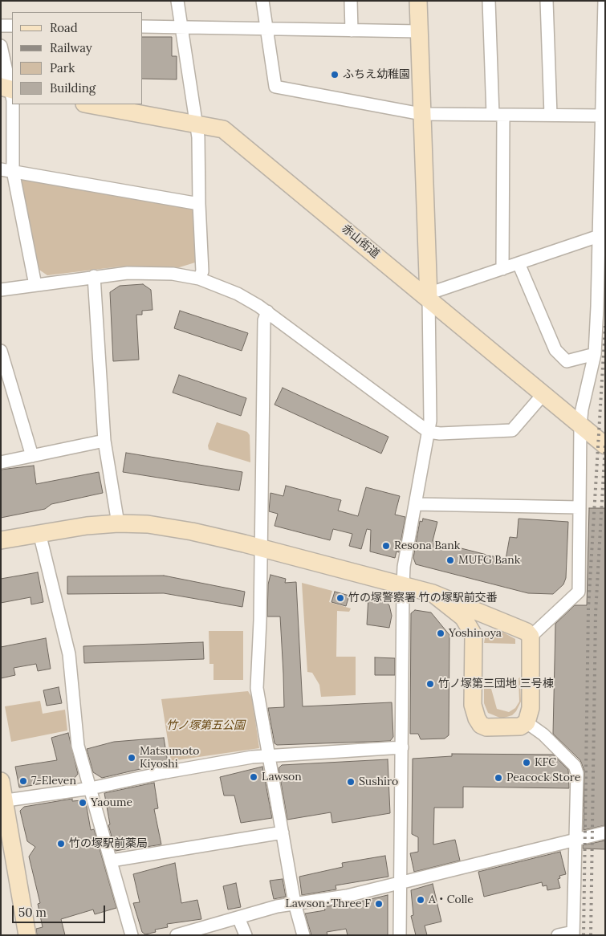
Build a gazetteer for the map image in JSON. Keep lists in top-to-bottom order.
{
  "streets": {
    "street": ["赤山街道"]
  },
  "parks": ["竹ノ塚第五公園"],
  "places": [
    "ふちえ幼稚園",
    "Resona Bank",
    "MUFG Bank",
    "竹の塚警察署 竹の塚駅前交番",
    "Yoshinoya",
    "竹ノ塚第三団地 三号棟",
    "Matsumoto Kiyoshi",
    "KFC",
    "Lawson",
    "Peacock Store",
    "7-Eleven",
    "Sushiro",
    "Yaoume",
    "竹の塚駅前薬局",
    "A・Colle",
    "Lawson･Three F"
  ],
  "legend": [
    "Road",
    "Railway",
    "Park",
    "Building"
  ],
  "scale_bar": "50 m"
}
